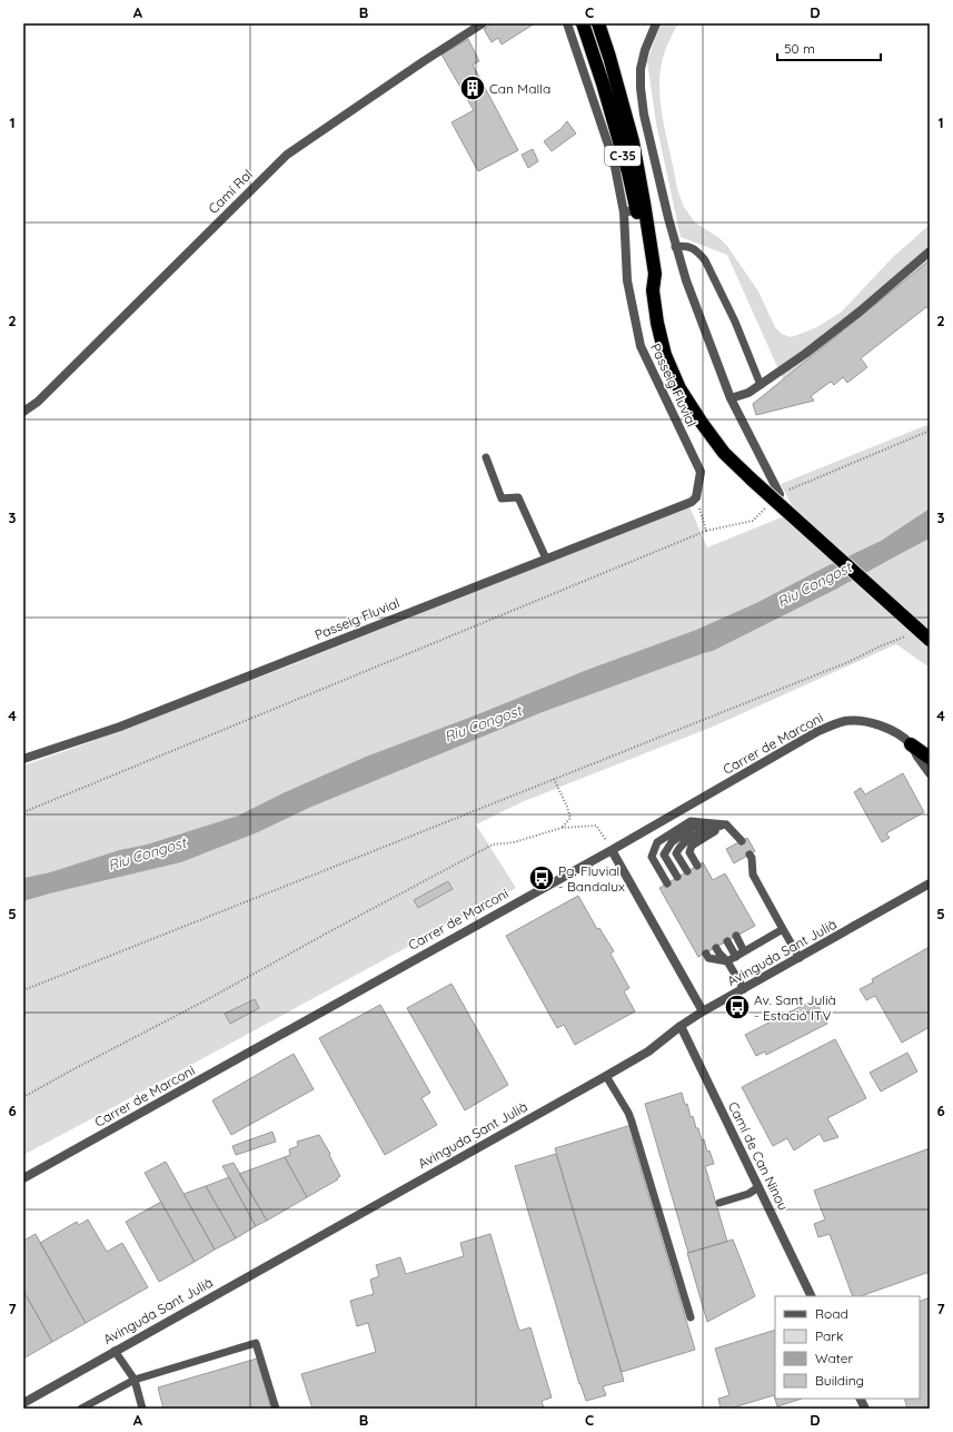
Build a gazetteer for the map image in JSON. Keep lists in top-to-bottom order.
{
  "streets": {
    "highway": ["C-35"],
    "street": [
      "Camí Ral",
      "Passeig Fluvial",
      "Carrer de Marconi",
      "Avinguda Sant Julià",
      "Camí de Can Ninou"
    ]
  },
  "crossings": [
    ["C-35", "Passeig Fluvial"],
    ["Avinguda Sant Julià", "Camí de Can Ninou"]
  ],
  "water": ["Riu Congost"],
  "places": {
    "building": ["Can Malla"],
    "bus stop": ["Pg. Fluvial - Bandalux", "Av. Sant Julià - Estació ITV"]
  },
  "legend": [
    "Road",
    "Park",
    "Water",
    "Building"
  ],
  "scale_bar": "50 m",
  "grid": {
    "columns": [
      "A",
      "B",
      "C",
      "D"
    ],
    "rows": [
      "1",
      "2",
      "3",
      "4",
      "5",
      "6",
      "7"
    ]
  }
}
